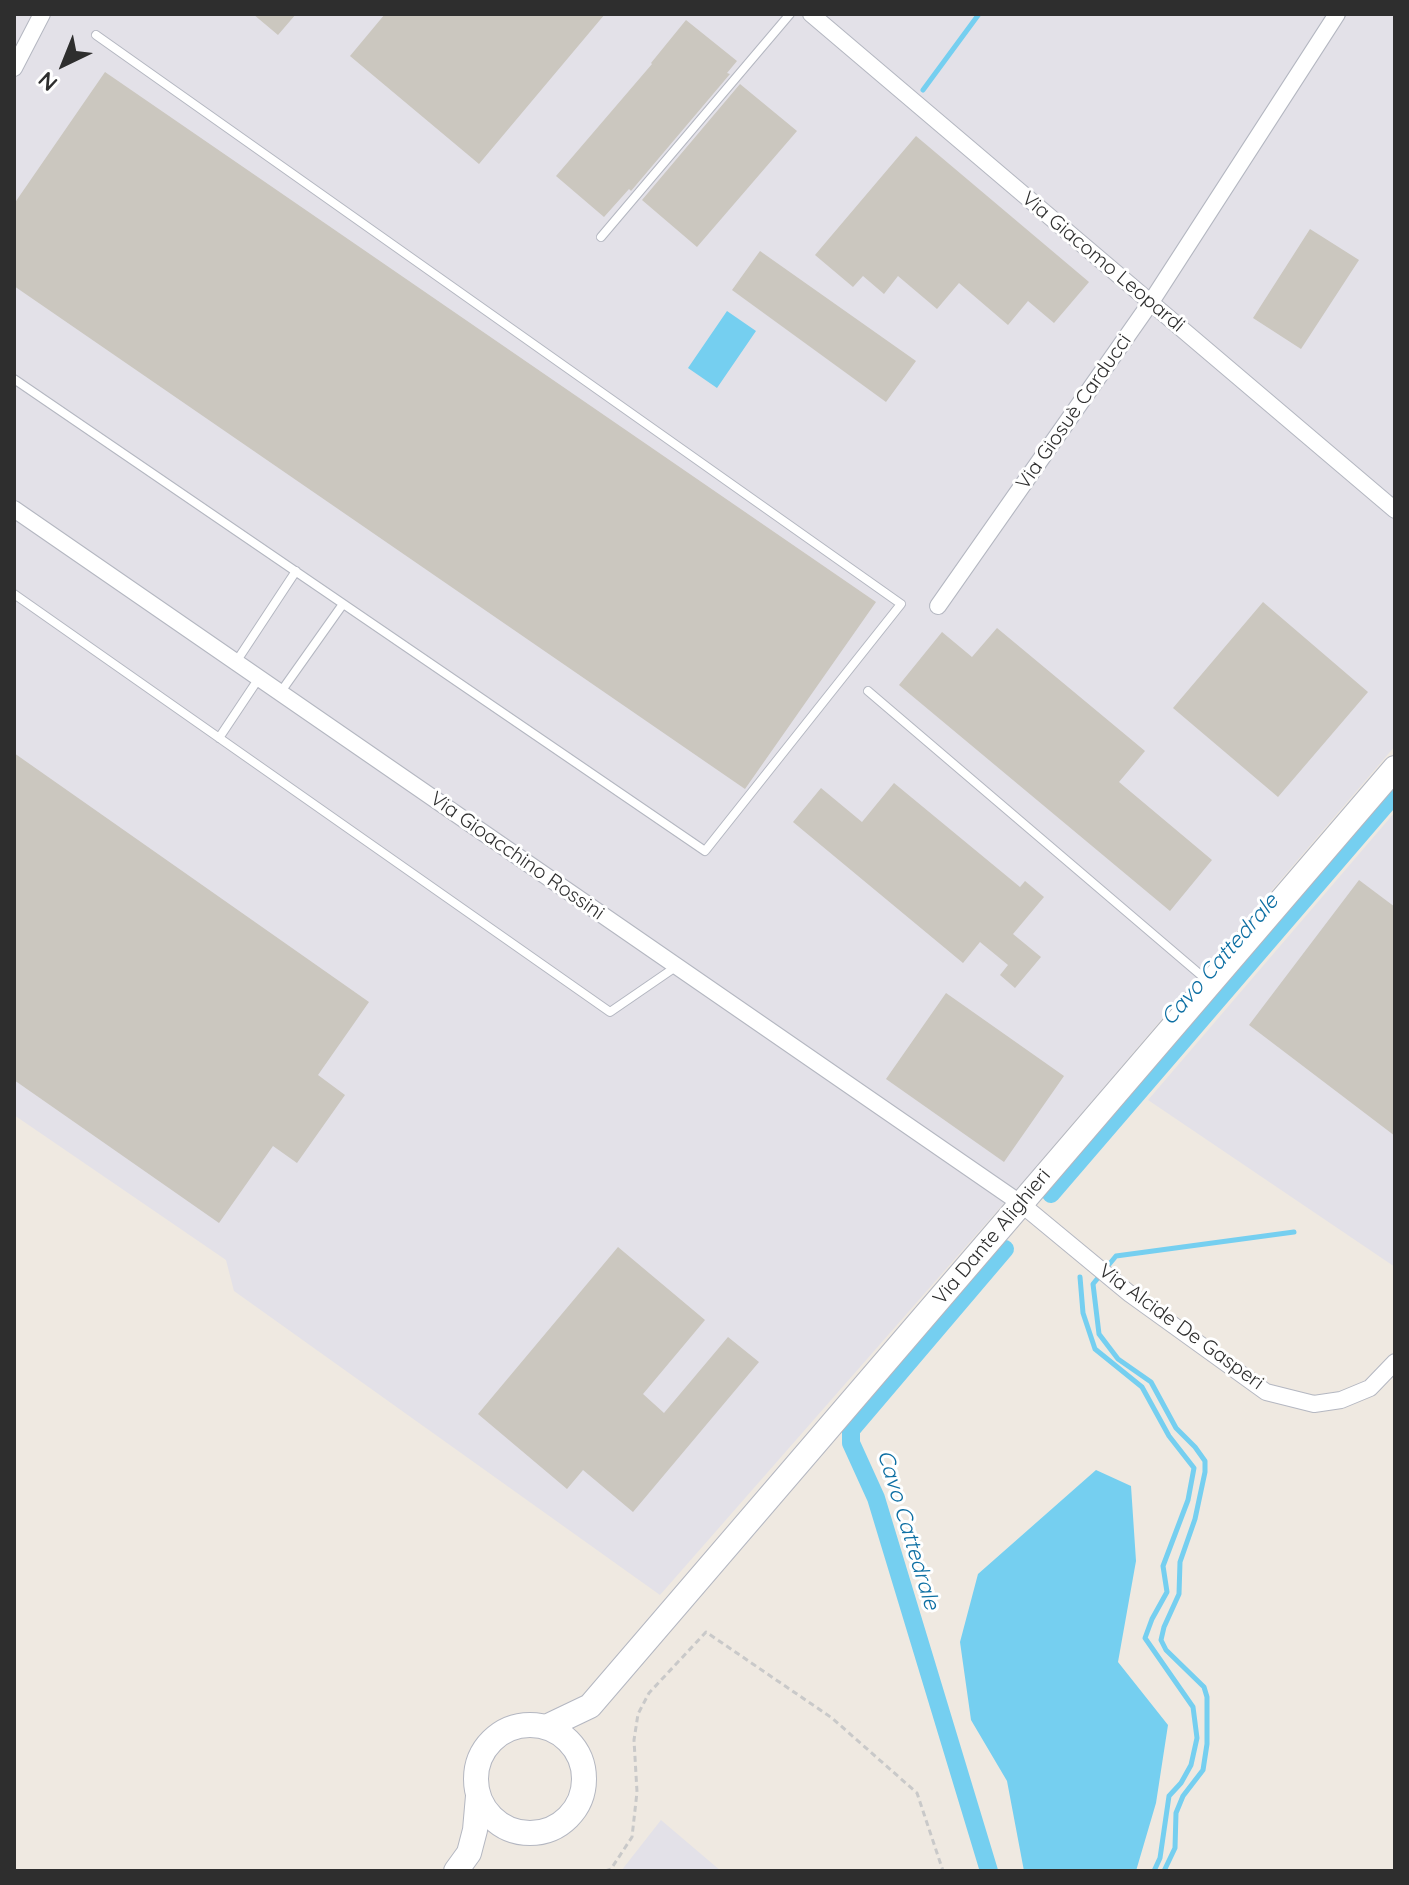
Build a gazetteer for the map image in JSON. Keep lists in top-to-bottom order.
{
  "streets": {
    "main road": ["Via Dante Alighieri"],
    "street": [
      "Via Giacomo Leopardi",
      "Via Giosuè Carducci",
      "Via Gioacchino Rossini",
      "Via Alcide De Gasperi"
    ]
  },
  "crossings": [
    ["Via Giacomo Leopardi", "Via Giosuè Carducci"],
    ["Via Gioacchino Rossini", "Via Dante Alighieri"],
    ["Via Gioacchino Rossini", "Via Alcide De Gasperi"],
    ["Via Dante Alighieri", "Via Alcide De Gasperi"]
  ],
  "water": ["Cavo Cattedrale"],
  "north": "bottom left"
}
